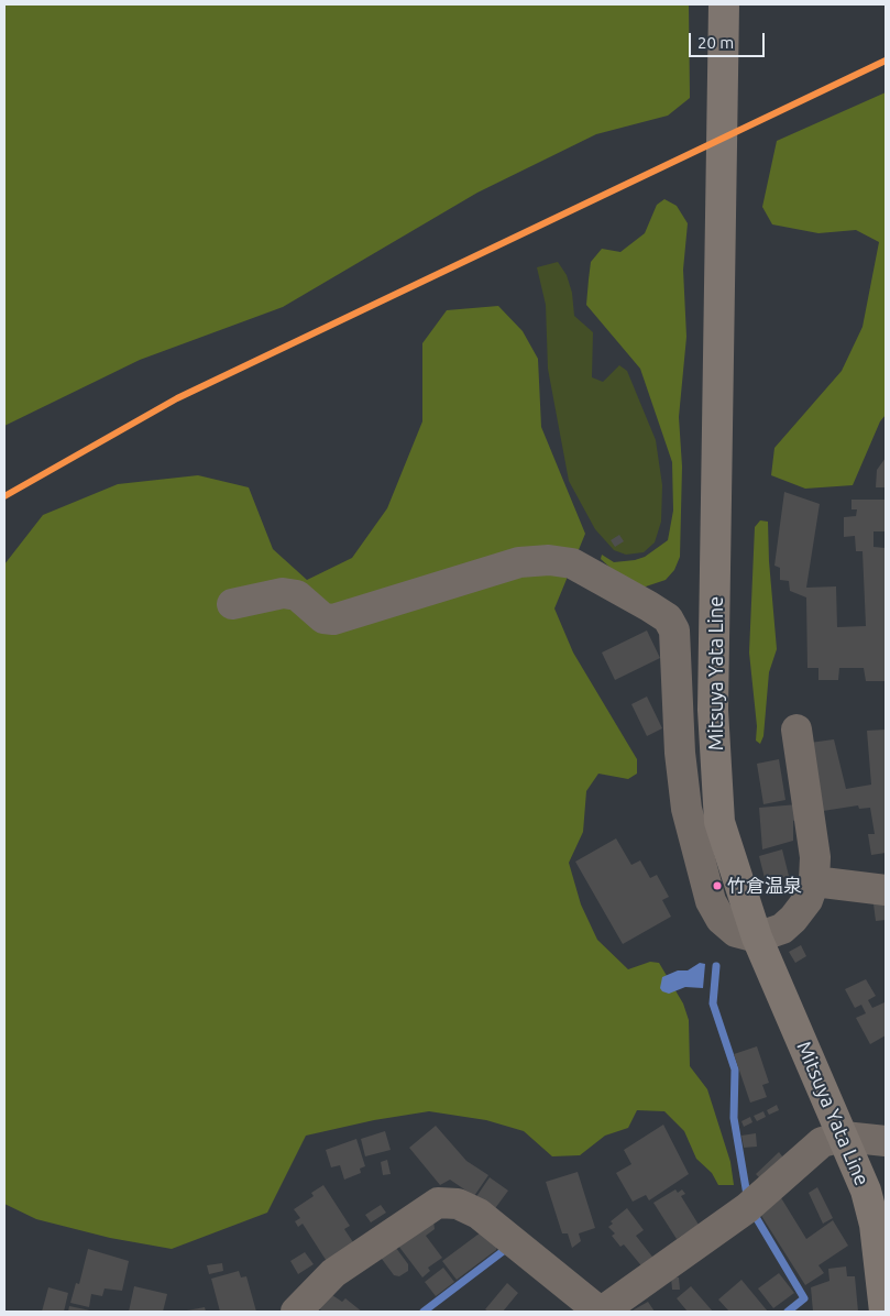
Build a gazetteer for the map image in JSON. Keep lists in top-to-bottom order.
{
  "streets": {
    "main road": ["Mitsuya Yata Line"]
  },
  "places": ["竹倉温泉"],
  "scale_bar": "20 m"
}
